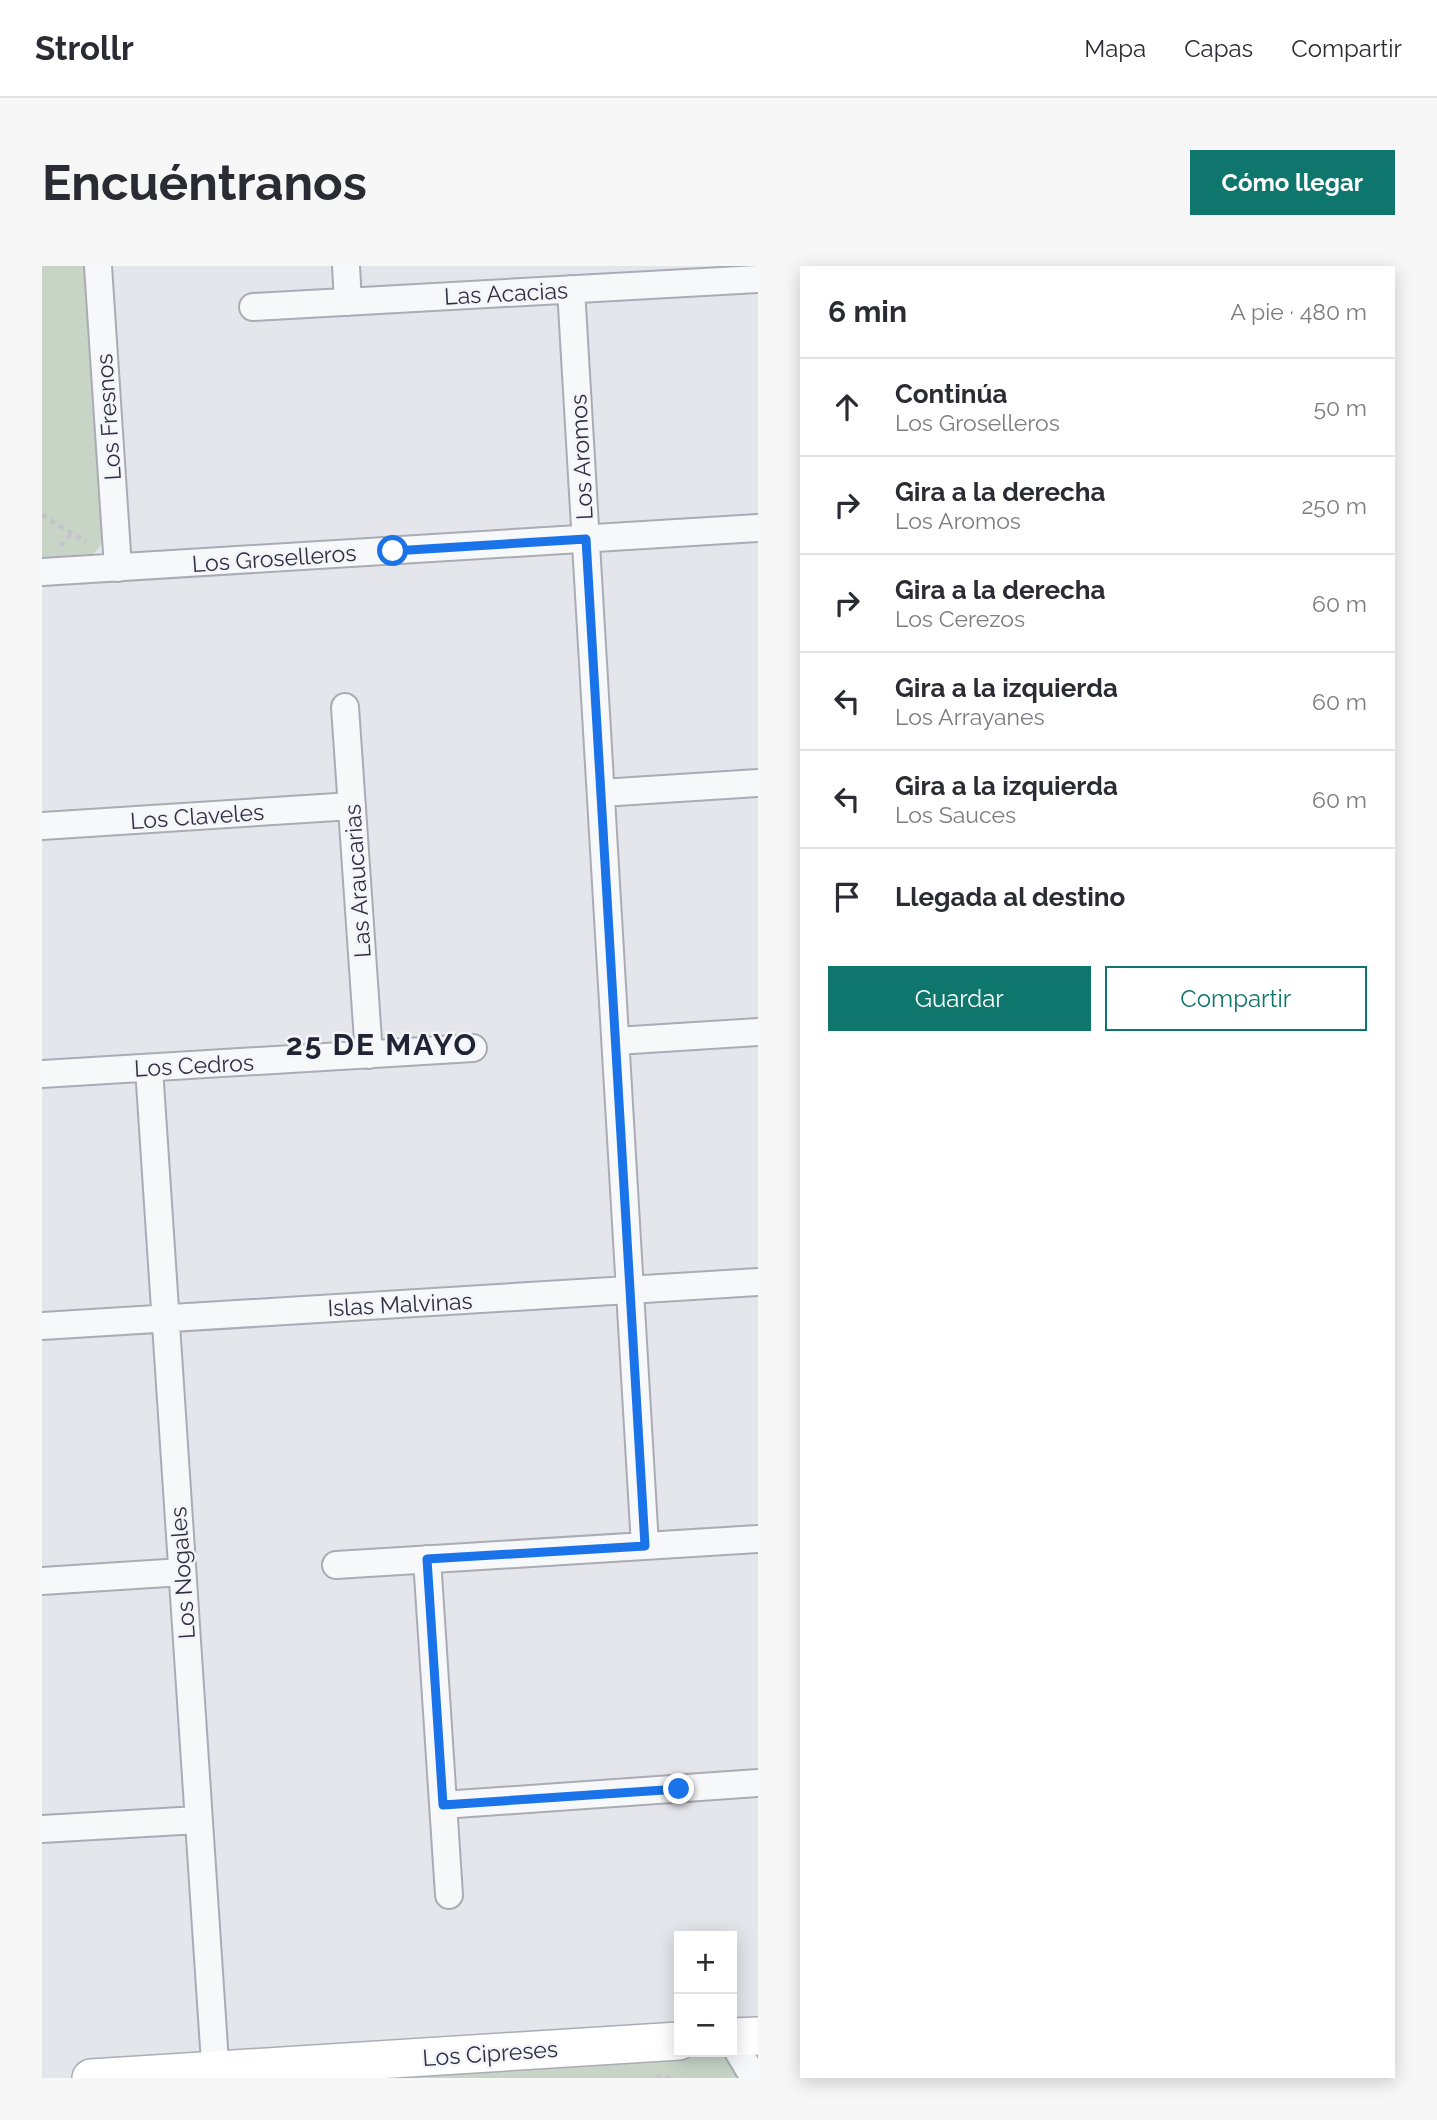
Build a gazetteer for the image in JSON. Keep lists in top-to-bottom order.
{
  "streets": {
    "main road": ["Los Cipreses"],
    "street": [
      "Las Acacias",
      "Los Fresnos",
      "Los Aromos",
      "Los Groselleros",
      "Los Claveles",
      "Las Araucarias",
      "Los Cedros",
      "Islas Malvinas",
      "Los Nogales"
    ]
  },
  "crossings": [
    ["Las Acacias", "Los Aromos"],
    ["Los Fresnos", "Los Groselleros"],
    ["Los Aromos", "Los Groselleros"],
    ["Los Aromos", "Islas Malvinas"],
    ["Los Claveles", "Las Araucarias"],
    ["Las Araucarias", "Los Cedros"],
    ["Los Cedros", "Los Nogales"],
    ["Islas Malvinas", "Los Nogales"],
    ["Los Nogales", "Los Cipreses"]
  ],
  "districts": ["25 DE MAYO"],
  "page": {
    "header": "Strollr",
    "nav": ["Mapa", "Capas", "Compartir"],
    "buttons": [
      "Cómo llegar",
      ["Guardar", "Compartir"]
    ],
    "title": "Encuéntranos",
    "heading": ["6 min", "A pie · 480 m"],
    "list": [
      ["Continúa", "Los Groselleros", "50 m"],
      ["Gira a la derecha", "Los Aromos", "250 m"],
      ["Gira a la derecha", "Los Cerezos", "60 m"],
      ["Gira a la izquierda", "Los Arrayanes", "60 m"],
      ["Gira a la izquierda", "Los Sauces", "60 m"],
      "Llegada al destino"
    ],
    "map_buttons": ["+", "−"]
  }
}
